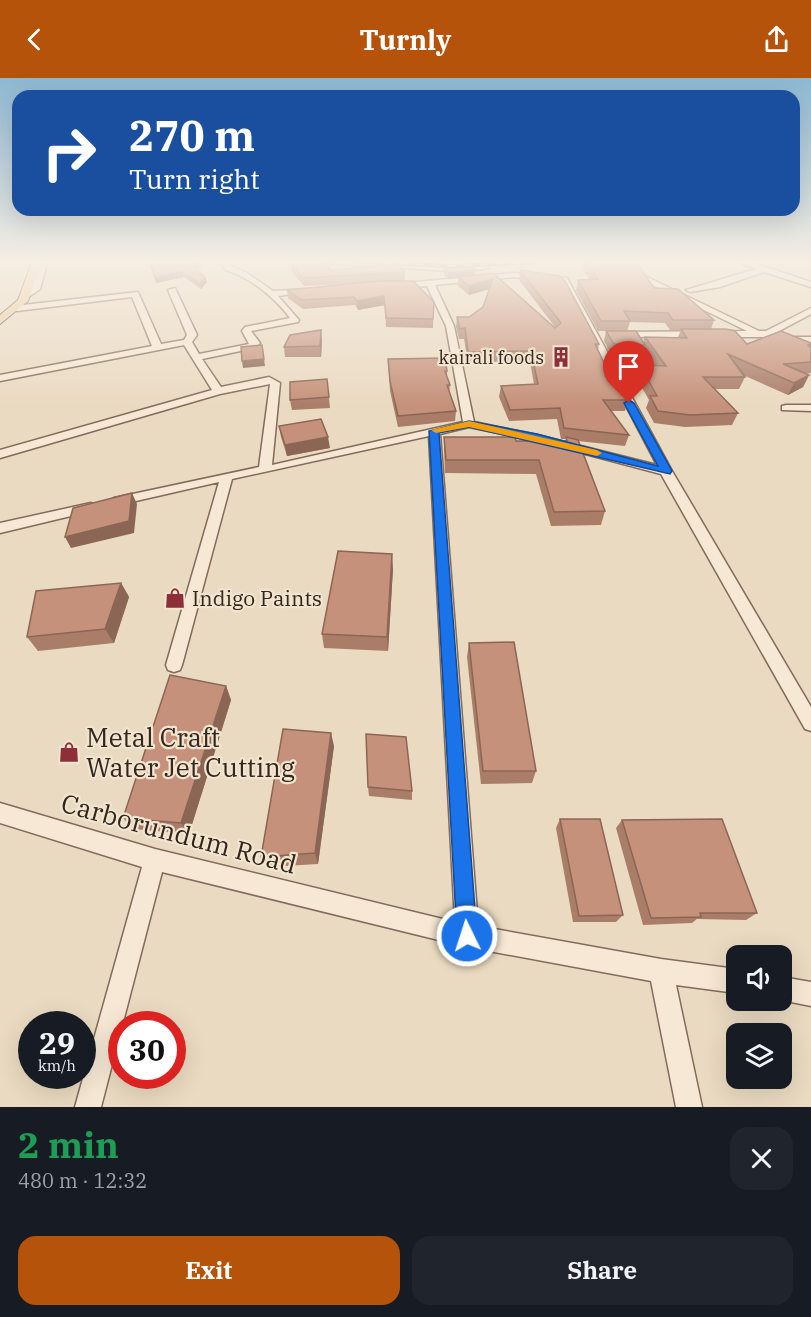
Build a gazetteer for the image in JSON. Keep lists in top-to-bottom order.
{
  "streets": {
    "street": ["Carborundum Road"]
  },
  "places": {
    "building": ["kairali foods"],
    "shop": ["Indigo Paints", "Metal Craft Water Jet Cutting"]
  },
  "page": {
    "header": "Turnly",
    "turn": ["270 m", "Turn right"],
    "speed": "29 km/h",
    "limit": "30",
    "heading": ["2 min", "480 m · 12:32"],
    "buttons": ["Exit", "Share"]
  }
}
